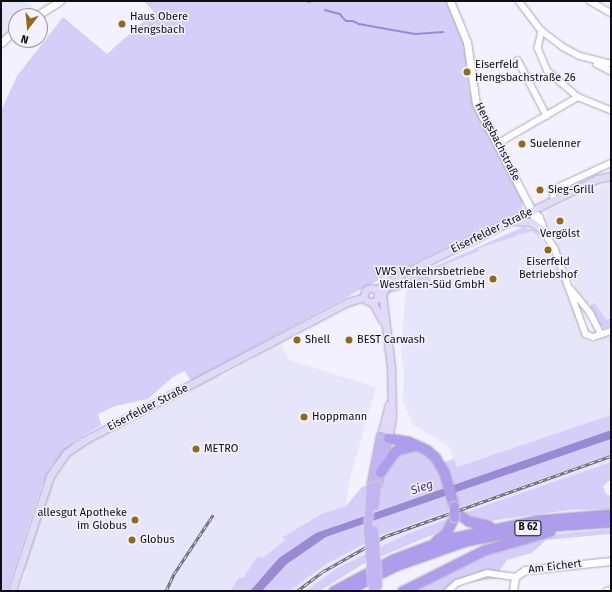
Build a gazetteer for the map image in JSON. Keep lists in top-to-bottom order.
{
  "streets": {
    "highway": ["B 62"],
    "main road": ["Eiserfelder Straße"],
    "street": ["Hengsbachstraße", "Am Eichert"]
  },
  "crossings": [
    ["Hengsbachstraße", "Eiserfelder Straße"]
  ],
  "water": ["Sieg"],
  "places": [
    "Haus Obere Hengsbach",
    "Eiserfeld Hengsbachstraße 26",
    "Suelenner",
    "Sieg-Grill",
    "Vergölst",
    "Eiserfeld Betriebshof",
    "VWS Verkehrsbetriebe Westfalen-Süd GmbH",
    "Shell",
    "BEST Carwash",
    "Hoppmann",
    "METRO",
    "allesgut Apotheke im Globus",
    "Globus"
  ],
  "north": "bottom"
}
